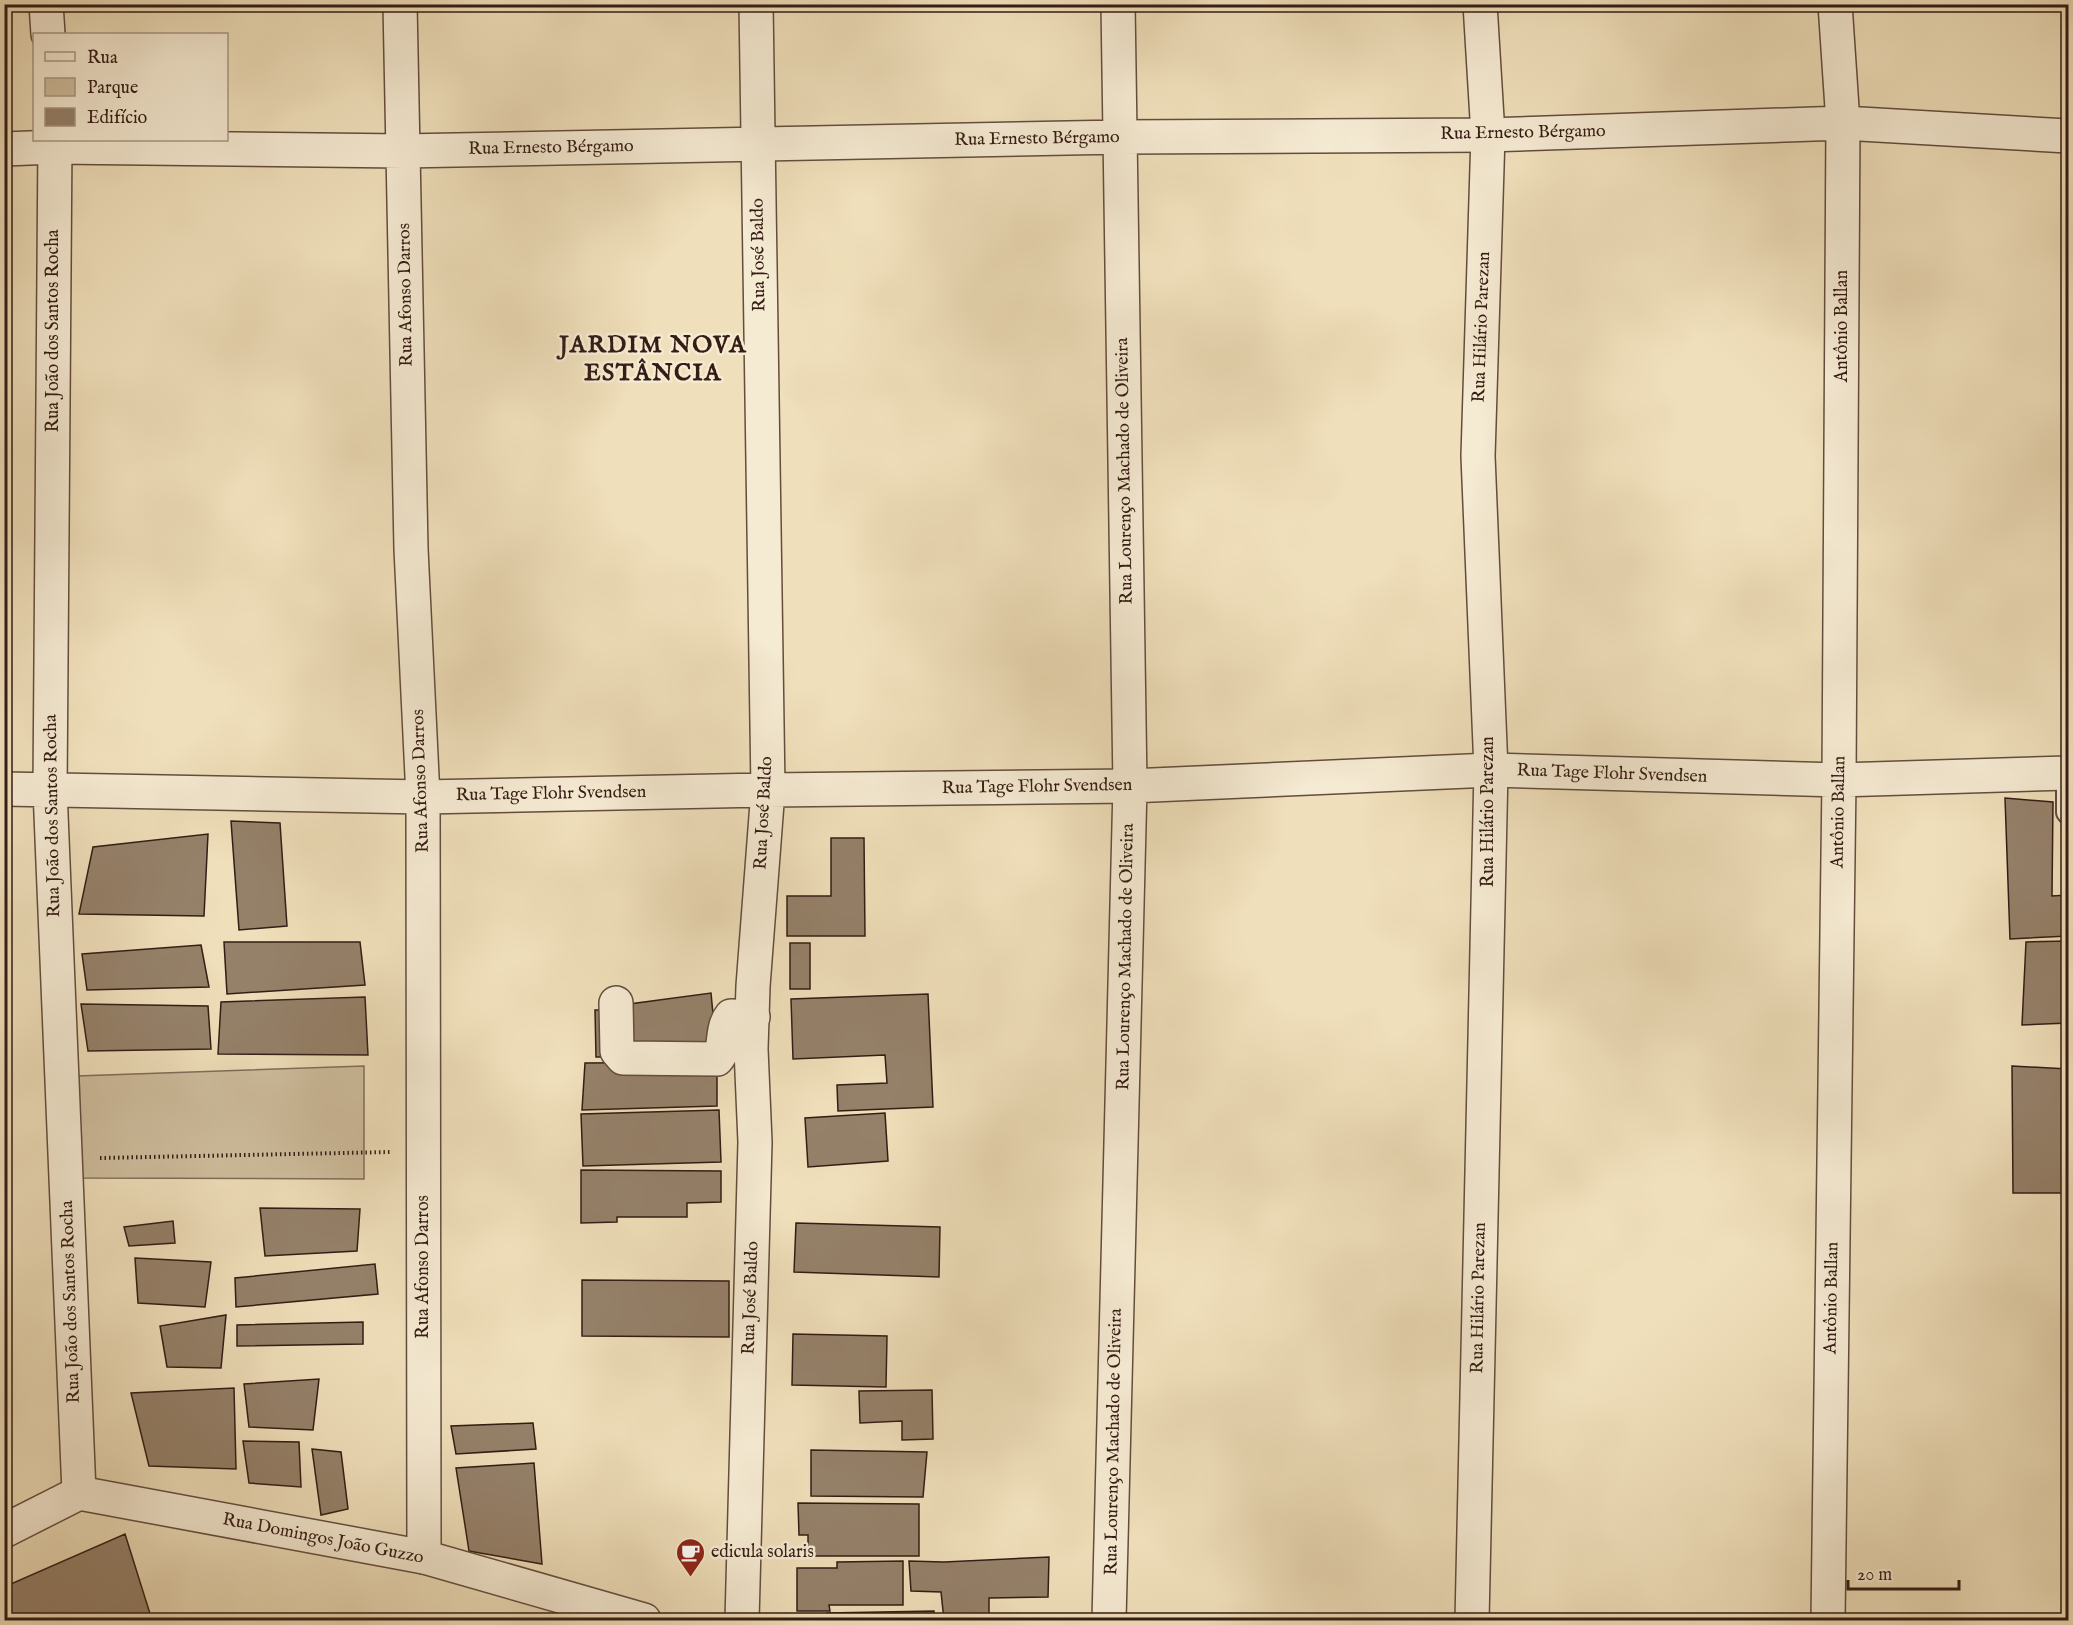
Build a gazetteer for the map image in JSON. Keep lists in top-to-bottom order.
{
  "streets": {
    "street": [
      "Rua Ernesto Bérgamo",
      "Rua José Baldo",
      "Rua Afonso Darros",
      "Antônio Ballan",
      "Rua Hilário Parezan",
      "Rua João dos Santos Rocha",
      "Rua Lourenço Machado de Oliveira",
      "Rua Tage Flohr Svendsen",
      "Rua Domingos João Guzzo"
    ]
  },
  "crossings": [
    ["Rua Ernesto Bérgamo", "Rua José Baldo"],
    ["Rua Ernesto Bérgamo", "Rua Afonso Darros"],
    ["Rua Ernesto Bérgamo", "Antônio Ballan"],
    ["Rua Ernesto Bérgamo", "Rua Hilário Parezan"],
    ["Rua Ernesto Bérgamo", "Rua João dos Santos Rocha"],
    ["Rua Ernesto Bérgamo", "Rua Lourenço Machado de Oliveira"],
    ["Rua José Baldo", "Rua Tage Flohr Svendsen"],
    ["Rua Afonso Darros", "Rua Tage Flohr Svendsen"],
    ["Rua Afonso Darros", "Rua Domingos João Guzzo"],
    ["Antônio Ballan", "Rua Tage Flohr Svendsen"],
    ["Rua Hilário Parezan", "Rua Tage Flohr Svendsen"],
    ["Rua João dos Santos Rocha", "Rua Tage Flohr Svendsen"],
    ["Rua João dos Santos Rocha", "Rua Domingos João Guzzo"],
    ["Rua Lourenço Machado de Oliveira", "Rua Tage Flohr Svendsen"]
  ],
  "districts": ["JARDIM NOVA ESTÂNCIA"],
  "places": {
    "cafe": ["edicula solaris"]
  },
  "legend": ["Rua", "Parque", "Edifício"],
  "scale_bar": "20 m"
}
